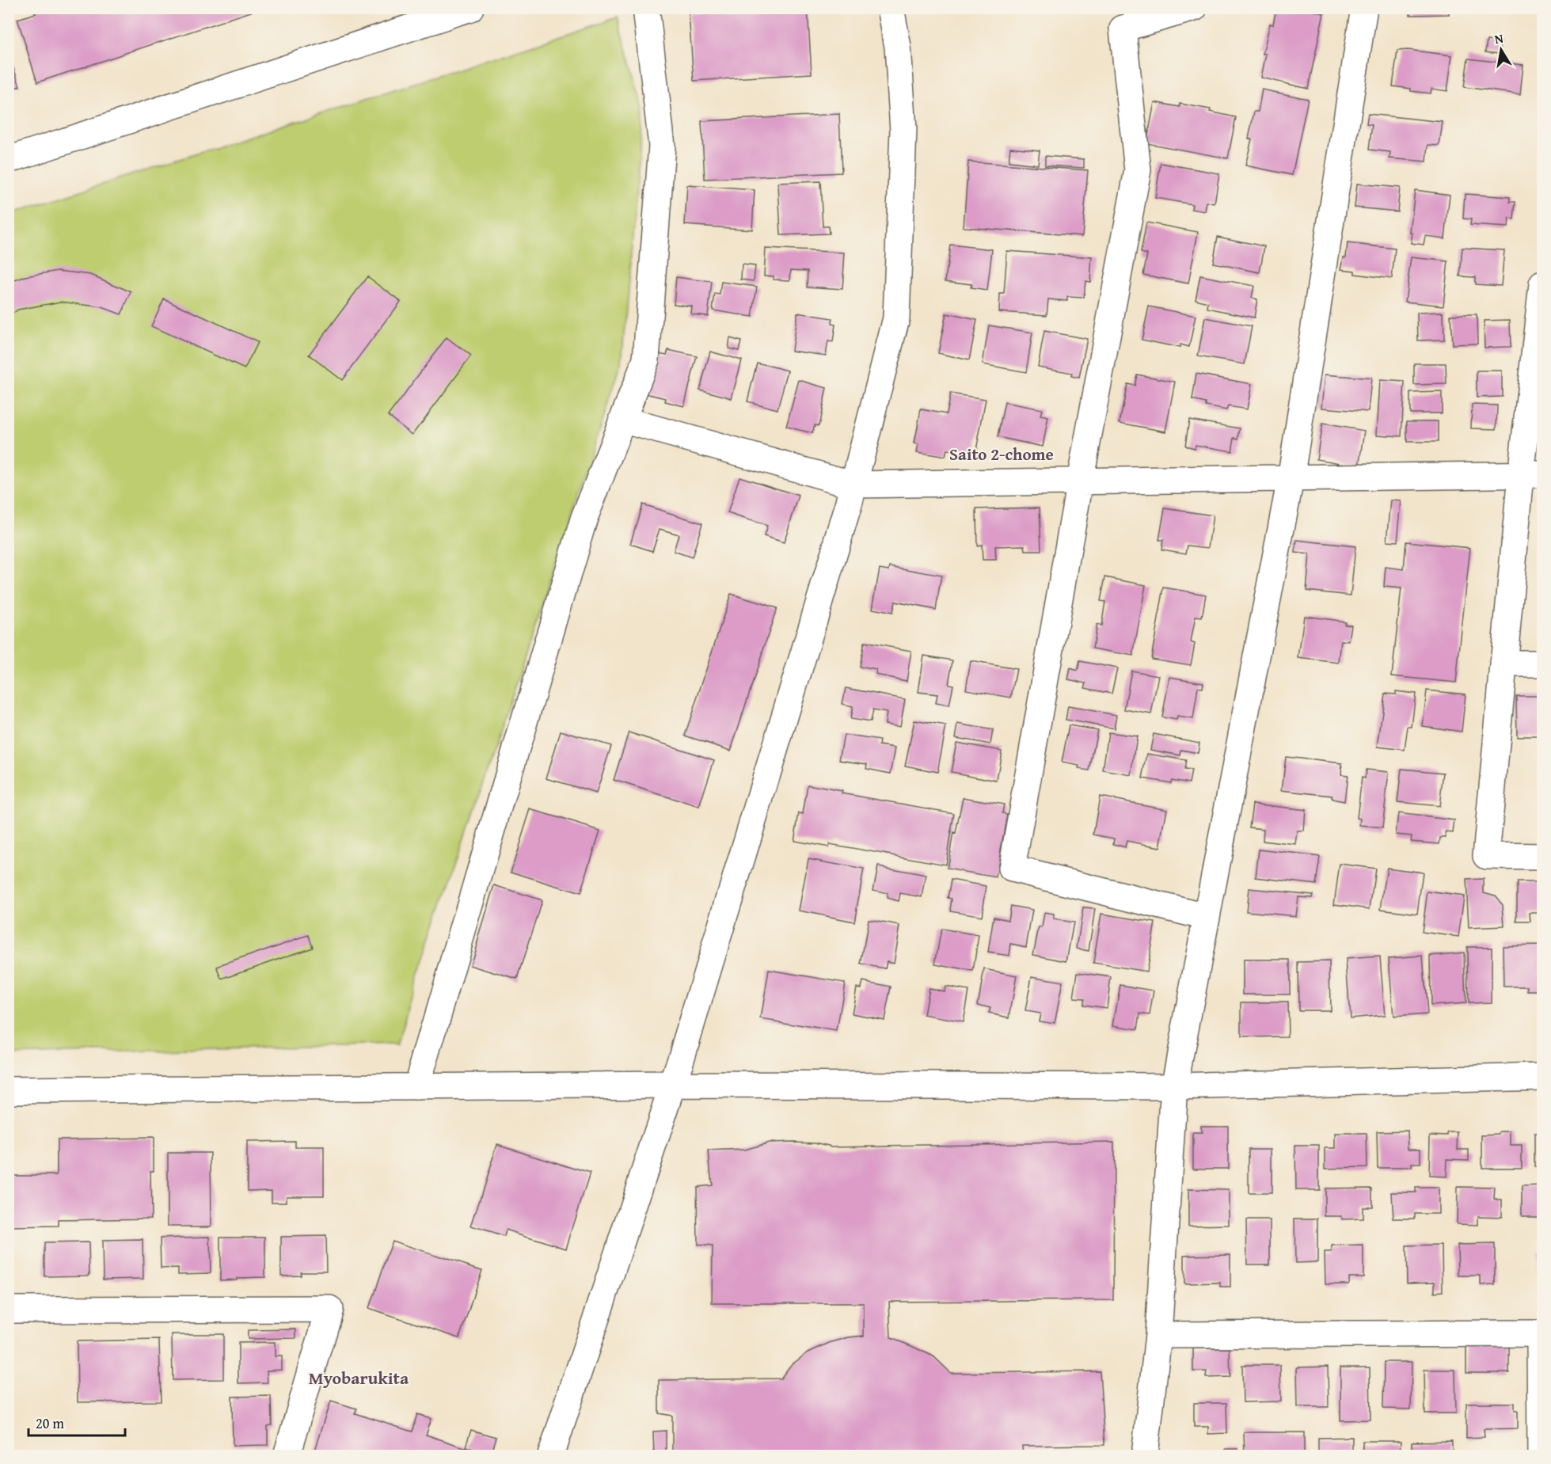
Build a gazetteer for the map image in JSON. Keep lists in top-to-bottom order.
{
  "districts": ["Saito 2-chome", "Myobarukita"],
  "scale_bar": "20 m",
  "north": "top"
}
